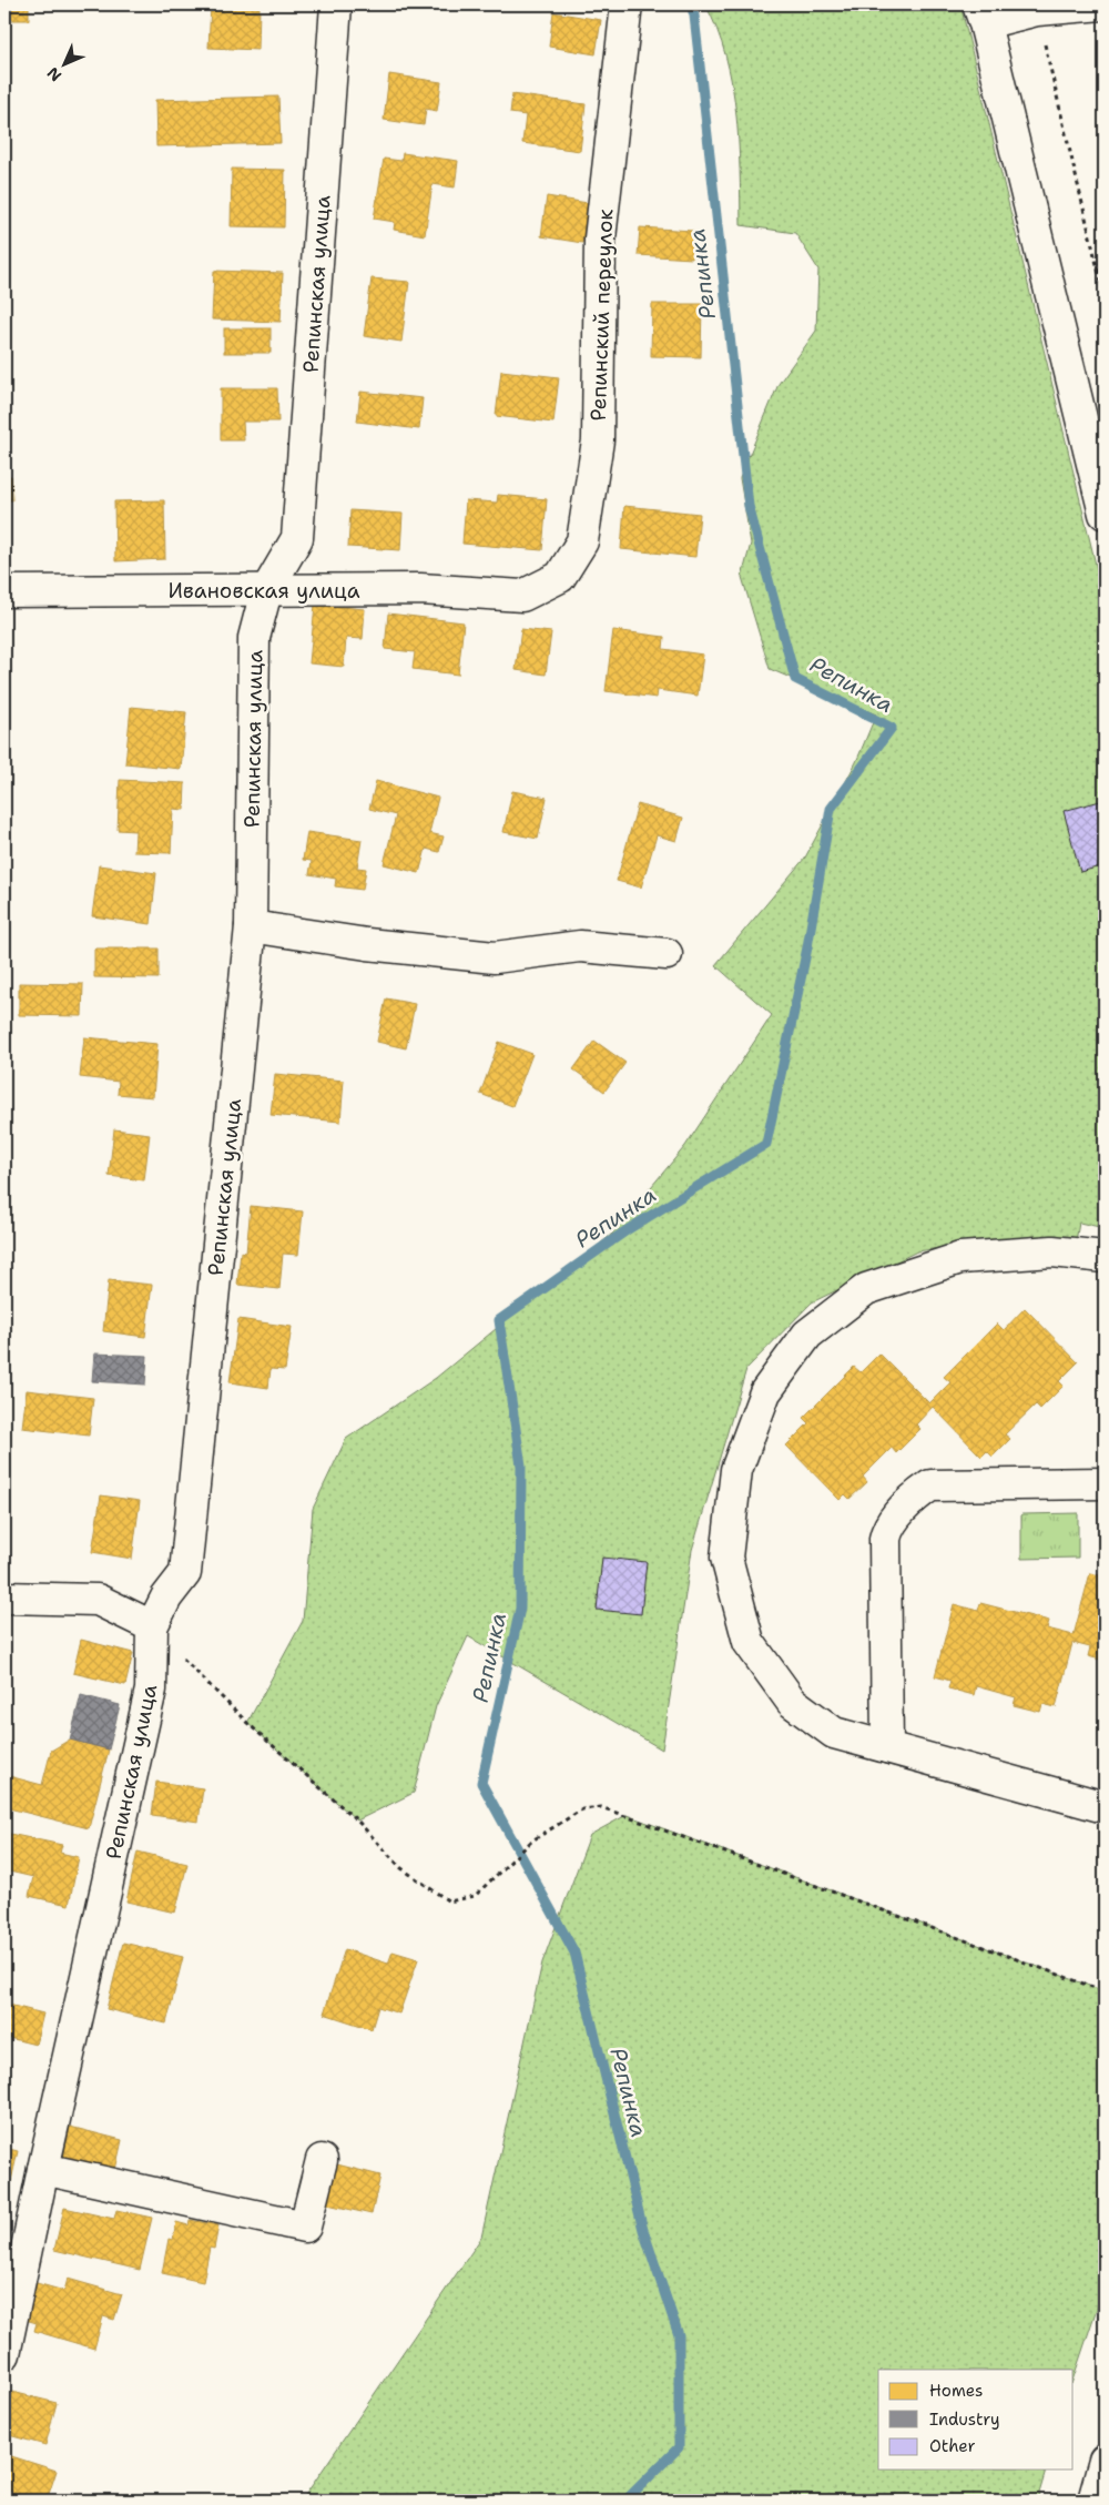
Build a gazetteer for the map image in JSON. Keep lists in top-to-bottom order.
{
  "streets": {
    "street": ["Репинская улица", "Репинский переулок", "Ивановская улица"]
  },
  "crossings": [
    ["Репинская улица", "Ивановская улица"],
    ["Репинский переулок", "Ивановская улица"]
  ],
  "water": ["Репинка"],
  "legend": ["Homes", "Industry", "Other"],
  "north": "bottom left"
}
